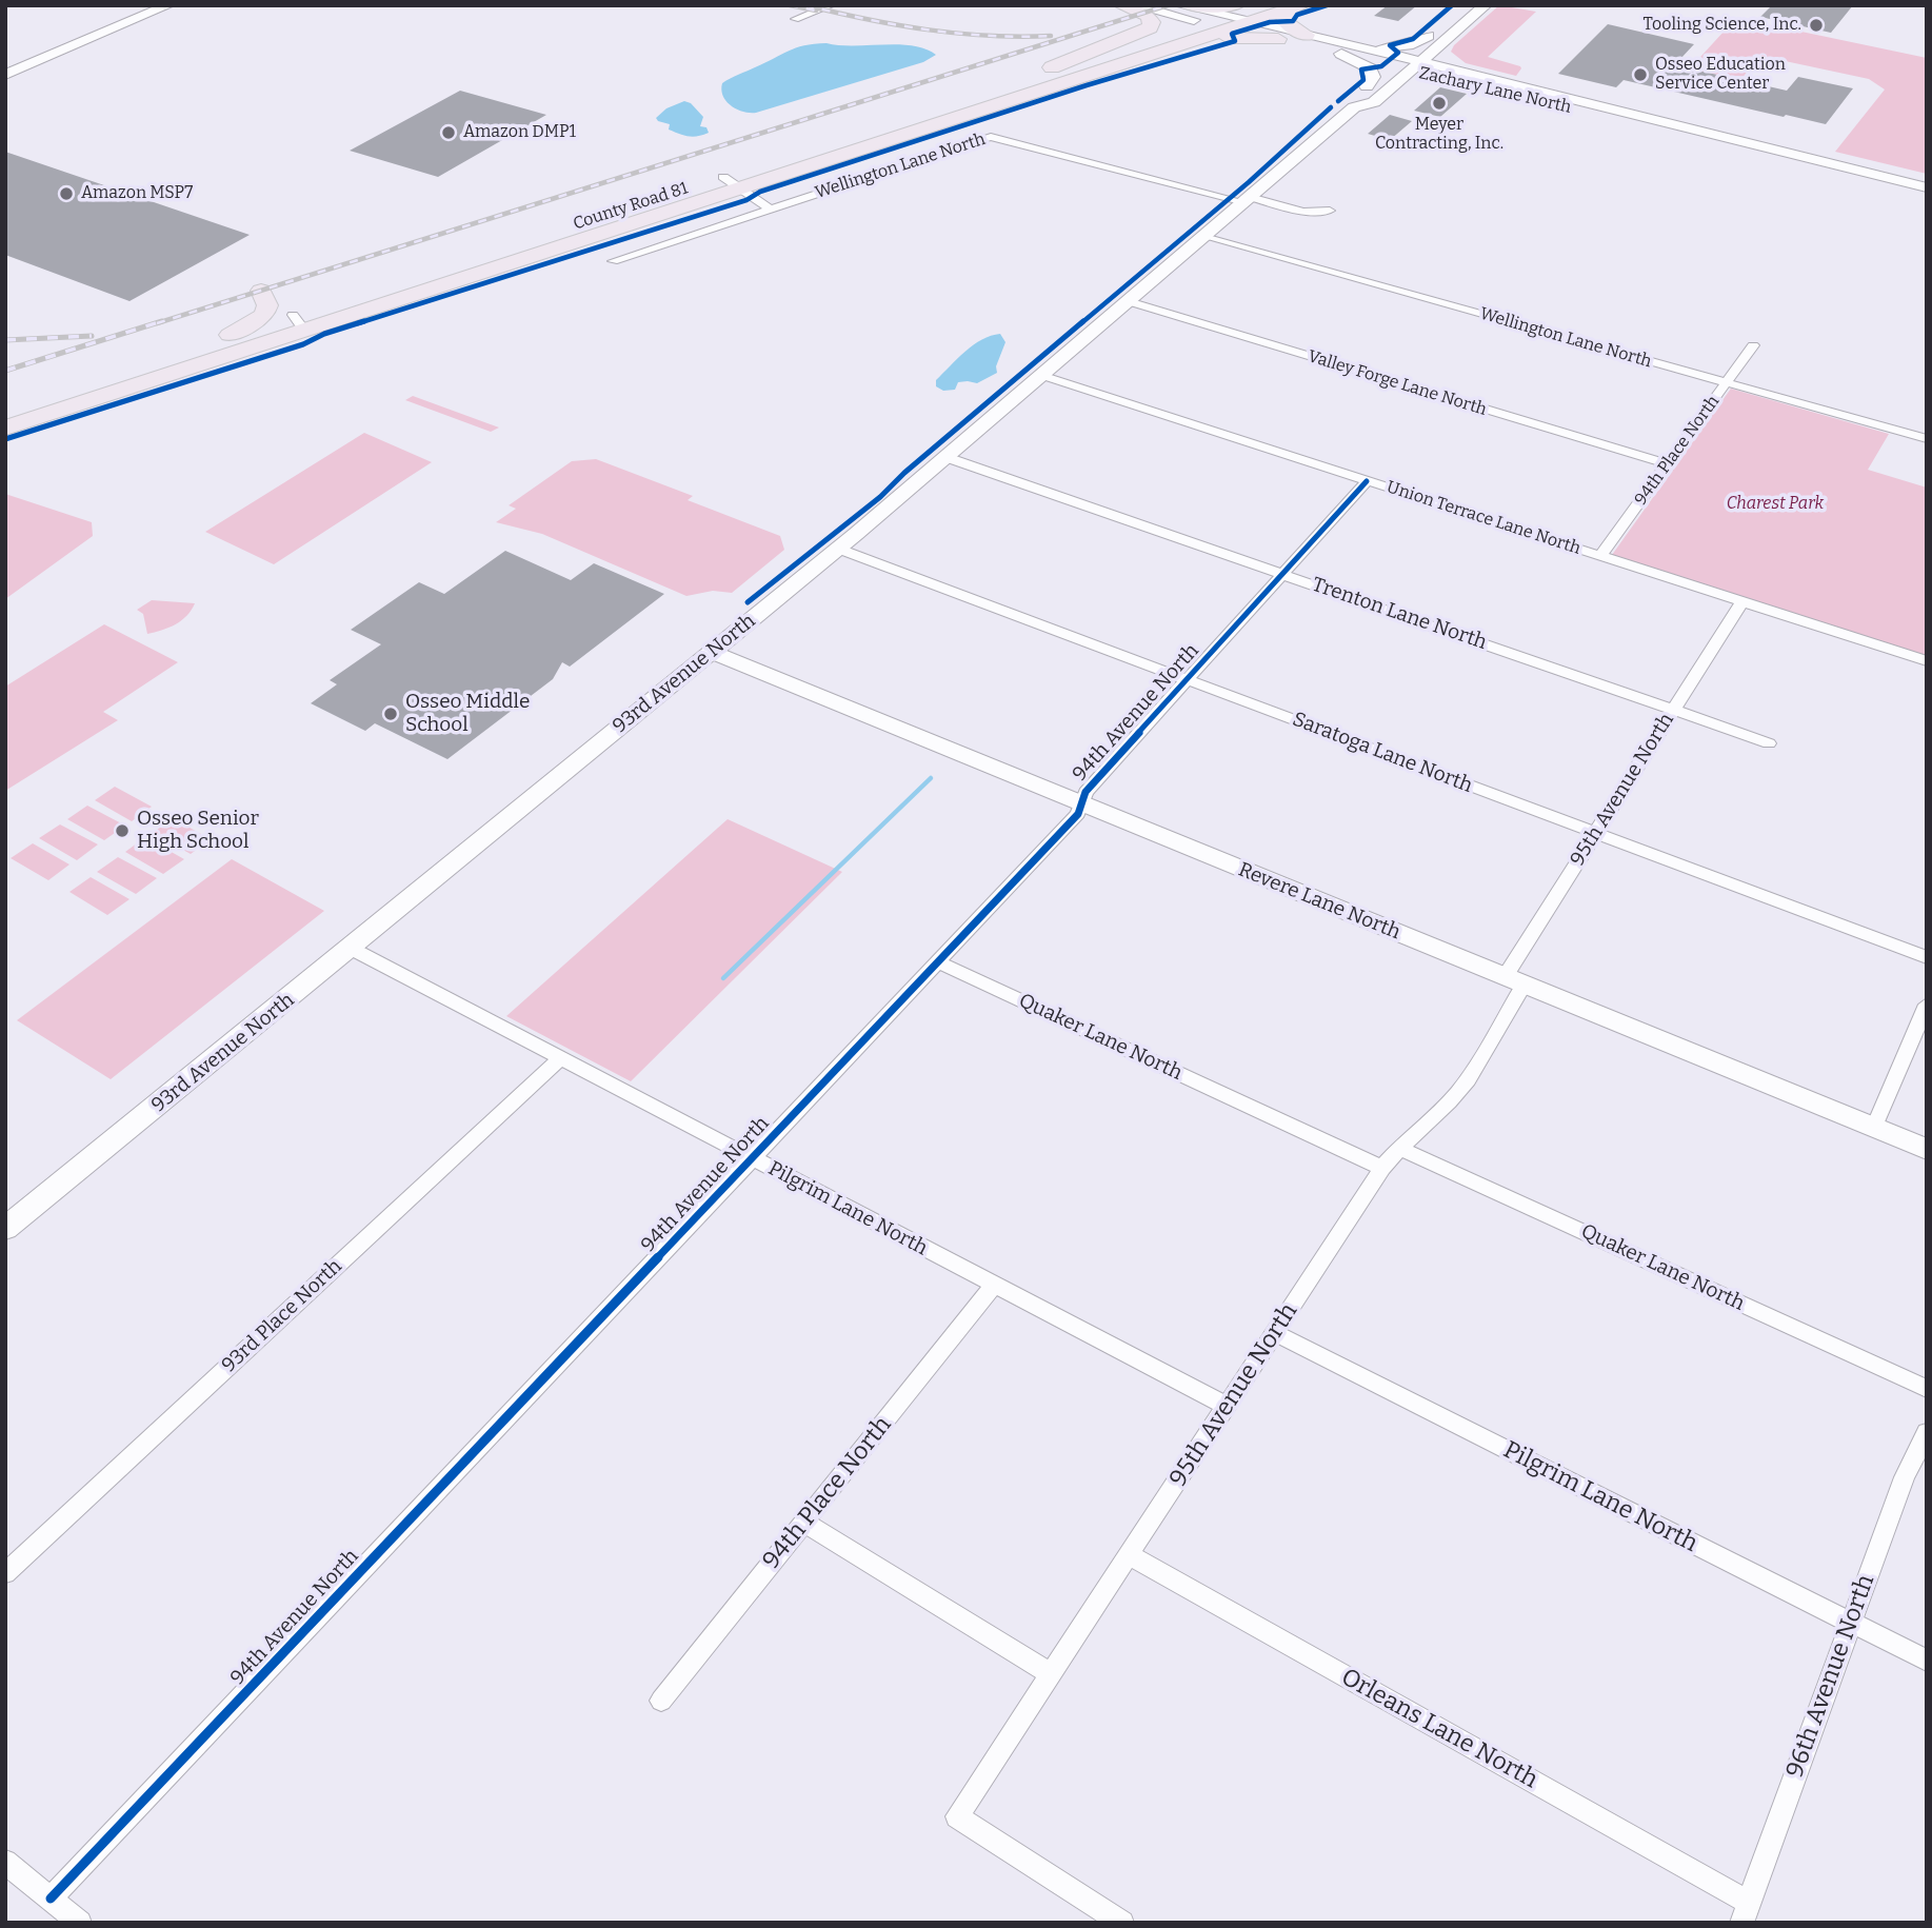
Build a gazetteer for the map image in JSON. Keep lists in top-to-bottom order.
{
  "streets": {
    "highway": ["County Road 81"],
    "street": [
      "Zachary Lane North",
      "Wellington Lane North",
      "Valley Forge Lane North",
      "94th Place North",
      "Union Terrace Lane North",
      "Trenton Lane North",
      "93rd Avenue North",
      "94th Avenue North",
      "Saratoga Lane North",
      "95th Avenue North",
      "Revere Lane North",
      "Quaker Lane North",
      "Pilgrim Lane North",
      "93rd Place North",
      "96th Avenue North",
      "Orleans Lane North"
    ]
  },
  "crossings": [
    ["Zachary Lane North", "County Road 81"],
    ["Zachary Lane North", "93rd Avenue North"],
    ["Wellington Lane North", "94th Place North"],
    ["Wellington Lane North", "93rd Avenue North"],
    ["Valley Forge Lane North", "94th Place North"],
    ["Valley Forge Lane North", "93rd Avenue North"],
    ["94th Place North", "Union Terrace Lane North"],
    ["94th Place North", "Pilgrim Lane North"],
    ["Union Terrace Lane North", "93rd Avenue North"],
    ["Union Terrace Lane North", "94th Avenue North"],
    ["Union Terrace Lane North", "95th Avenue North"],
    ["Trenton Lane North", "93rd Avenue North"],
    ["Trenton Lane North", "94th Avenue North"],
    ["Trenton Lane North", "95th Avenue North"],
    ["93rd Avenue North", "Saratoga Lane North"],
    ["93rd Avenue North", "Revere Lane North"],
    ["93rd Avenue North", "Pilgrim Lane North"],
    ["94th Avenue North", "Saratoga Lane North"],
    ["94th Avenue North", "Revere Lane North"],
    ["94th Avenue North", "Quaker Lane North"],
    ["94th Avenue North", "Pilgrim Lane North"],
    ["Saratoga Lane North", "95th Avenue North"],
    ["95th Avenue North", "Revere Lane North"],
    ["95th Avenue North", "Quaker Lane North"],
    ["95th Avenue North", "Pilgrim Lane North"],
    ["95th Avenue North", "Orleans Lane North"],
    ["Pilgrim Lane North", "93rd Place North"],
    ["Pilgrim Lane North", "96th Avenue North"],
    ["96th Avenue North", "Orleans Lane North"]
  ],
  "parks": ["Charest Park"],
  "places": [
    "Tooling Science, Inc.",
    "Osseo Education Service Center",
    "Meyer Contracting, Inc.",
    "Amazon DMP1",
    "Amazon MSP7",
    "Osseo Middle School",
    "Osseo Senior High School"
  ]
}
